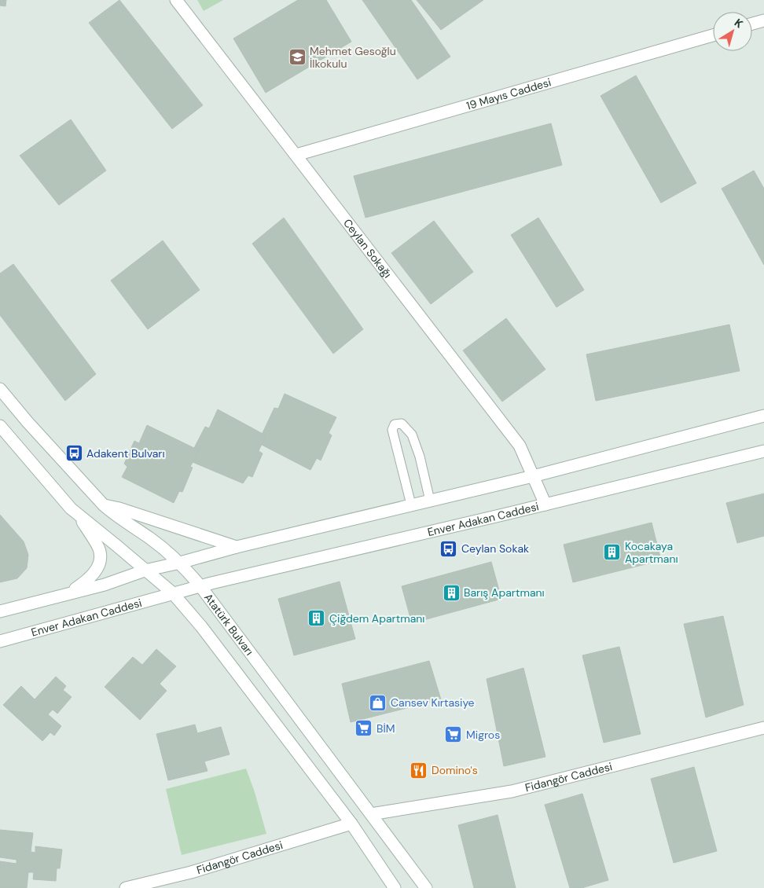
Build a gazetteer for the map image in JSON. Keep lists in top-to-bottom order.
{
  "streets": {
    "main road": [
      "19 Mayıs Caddesi",
      "Ceylan Sokağı",
      "Enver Adakan Caddesi",
      "Atatürk Bulvarı",
      "Fidangör Caddesi"
    ]
  },
  "crossings": [
    ["19 Mayıs Caddesi", "Ceylan Sokağı"],
    ["Ceylan Sokağı", "Enver Adakan Caddesi"],
    ["Enver Adakan Caddesi", "Atatürk Bulvarı"],
    ["Atatürk Bulvarı", "Fidangör Caddesi"]
  ],
  "places": {
    "school or university": ["Mehmet Gesoğlu İlkokulu"],
    "bus stop": ["Adakent Bulvarı", "Ceylan Sokak"],
    "building": ["Kocakaya Apartmanı", "Barış Apartmanı", "Çiğdem Apartmanı"],
    "shop": ["Cansev Kırtasiye"],
    "supermarket": ["BİM", "Migros"],
    "restaurant": ["Domino's"]
  },
  "north": "top right"
}
